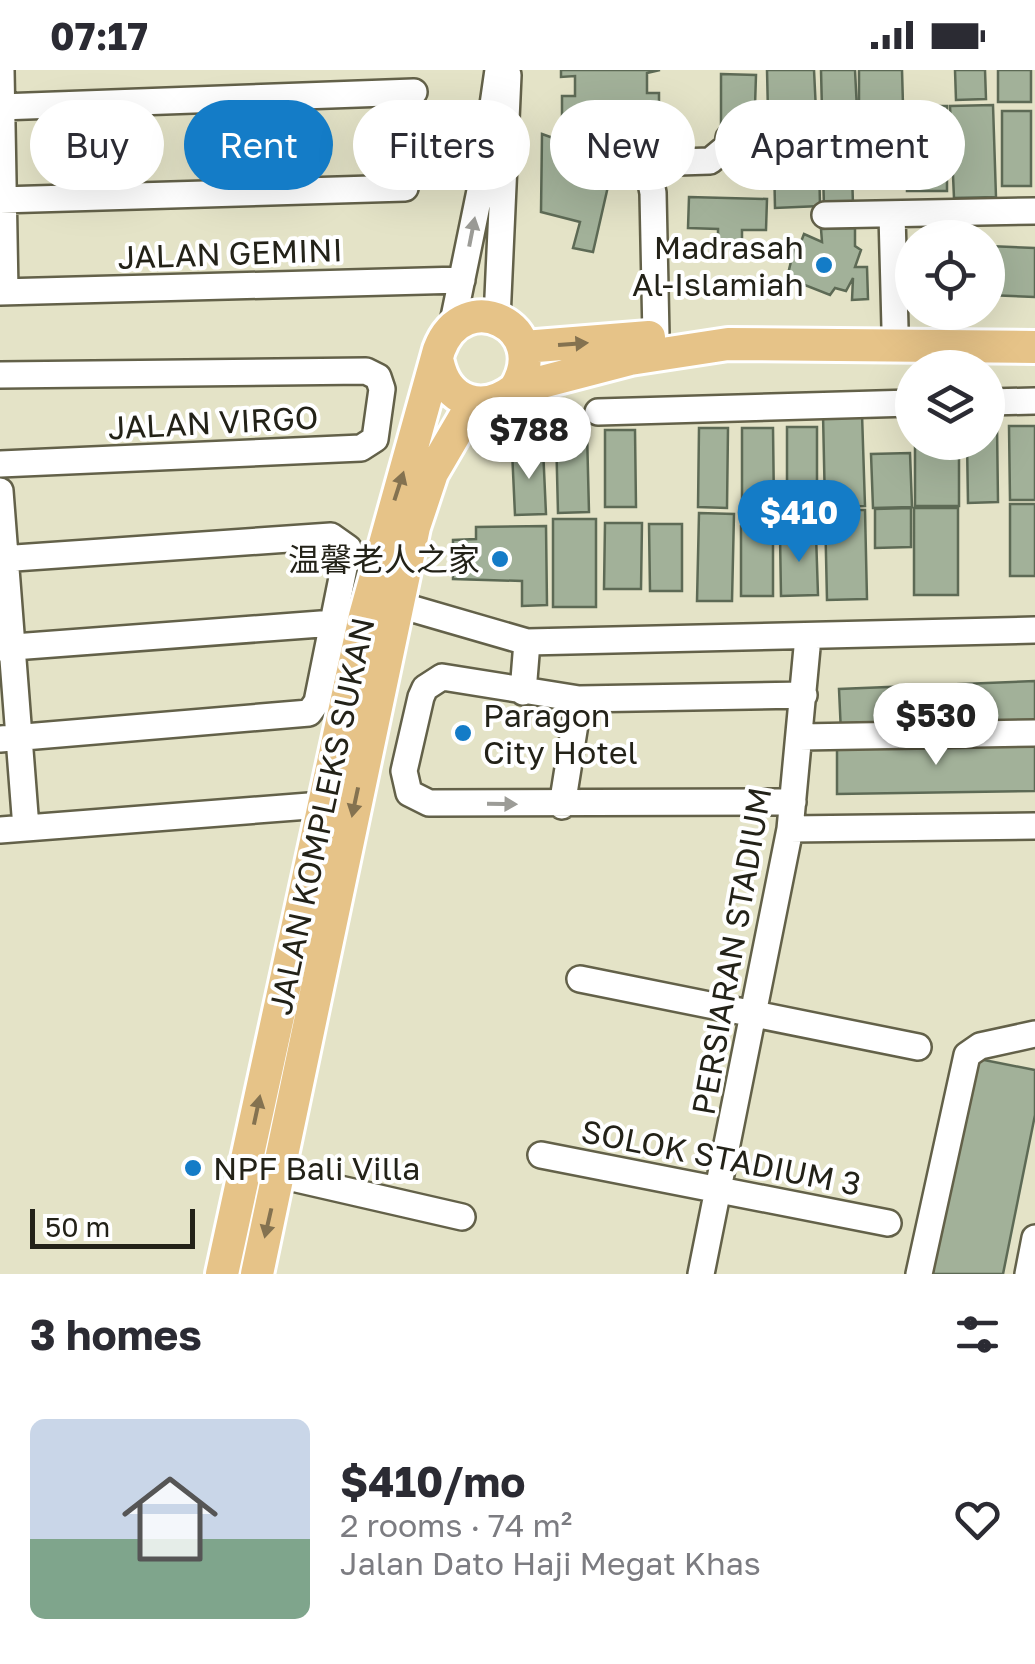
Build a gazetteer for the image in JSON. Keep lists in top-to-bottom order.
{
  "streets": {
    "main road": ["JALAN KOMPLEKS SUKAN"],
    "street": [
      "JALAN GEMINI",
      "JALAN VIRGO",
      "PERSIARAN STADIUM",
      "SOLOK STADIUM 3"
    ]
  },
  "crossings": [
    ["PERSIARAN STADIUM", "SOLOK STADIUM 3"]
  ],
  "places": [
    "Madrasah Al-Islamiah",
    "温馨老人之家",
    "Paragon City Hotel",
    "NPF Bali Villa"
  ],
  "scale_bar": "50 m",
  "page": {
    "status": "07:17",
    "chip": [
      "Buy",
      "Rent",
      "Filters",
      "New",
      "Apartment"
    ],
    "price": ["$788", "$410", "$530"],
    "scale": "50 m",
    "heading": "3 homes",
    "list": [
      {
        "name": "$410/mo",
        "note": "2 rooms · 74 m² · Jalan Dato Haji Megat Khas"
      }
    ]
  }
}
